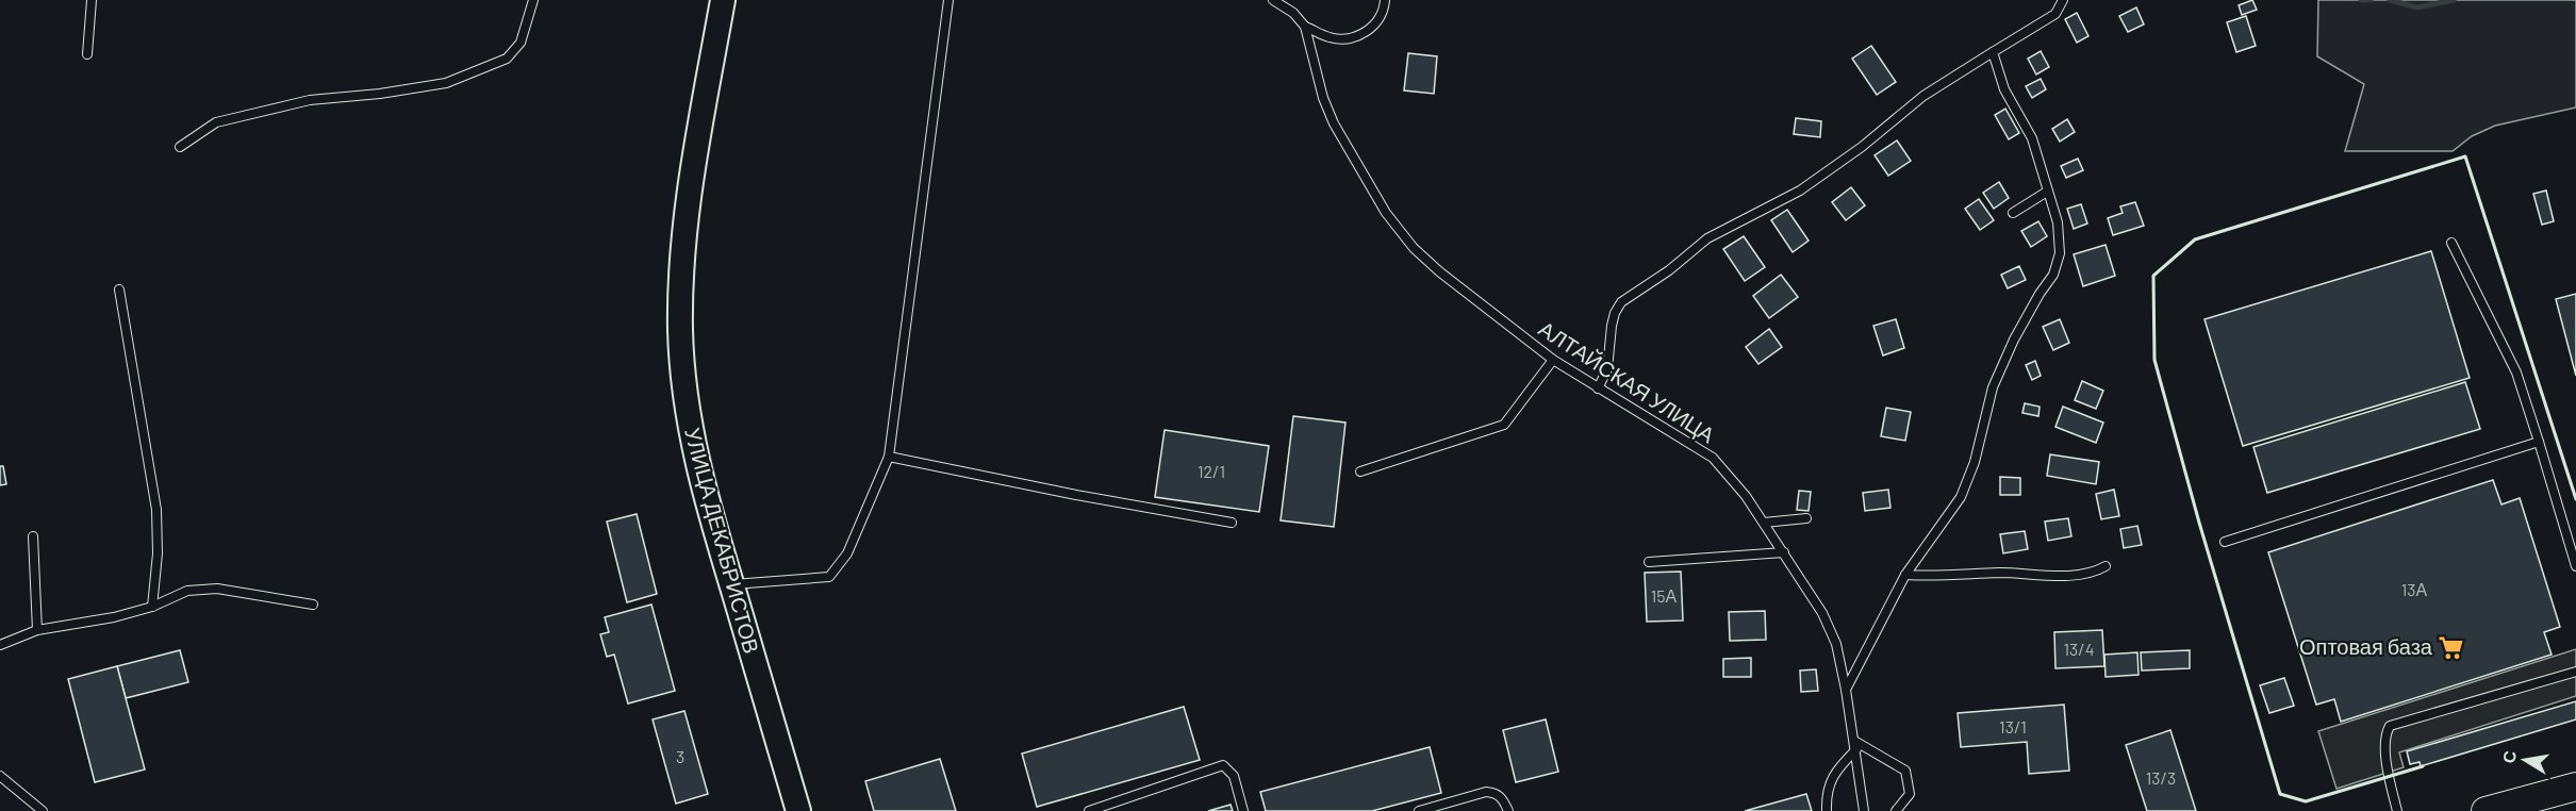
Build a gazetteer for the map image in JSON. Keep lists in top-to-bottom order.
{
  "streets": {
    "main road": ["УЛИЦА ДЕКАБРИСТОВ"],
    "lane": ["АЛТАЙСКАЯ УЛИЦА"]
  },
  "places": {
    "supermarket": ["Оптовая база"]
  },
  "house_numbers": [
    "12/1",
    "13А",
    "15А",
    "13/4",
    "13/1",
    "3",
    "13/3"
  ],
  "north": "left"
}
